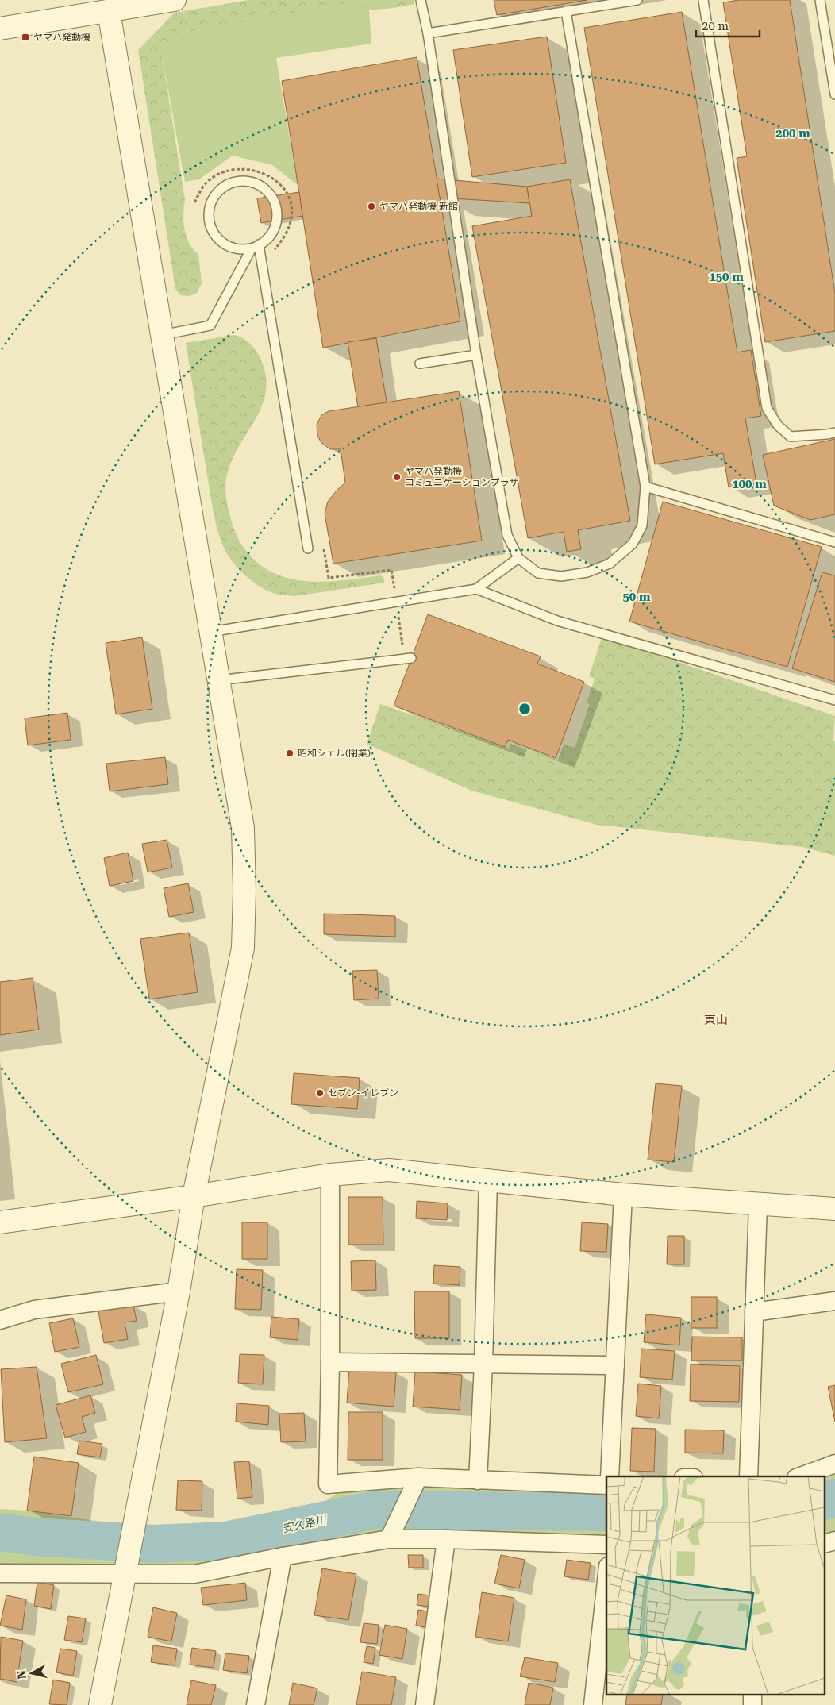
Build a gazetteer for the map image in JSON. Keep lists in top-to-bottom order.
{
  "districts": ["東山"],
  "water": ["安久路川"],
  "places": {
    "transit": ["ヤマハ発動機"],
    "other": [
      "ヤマハ発動機 新館",
      "ヤマハ発動機 コミュニケーションプラザ",
      "昭和シェル(閉業)",
      "セブン-イレブン"
    ]
  },
  "scale_bar": "20 m",
  "north": "left",
  "rings": [
    "200 m",
    "150 m",
    "100 m",
    "50 m"
  ]
}
